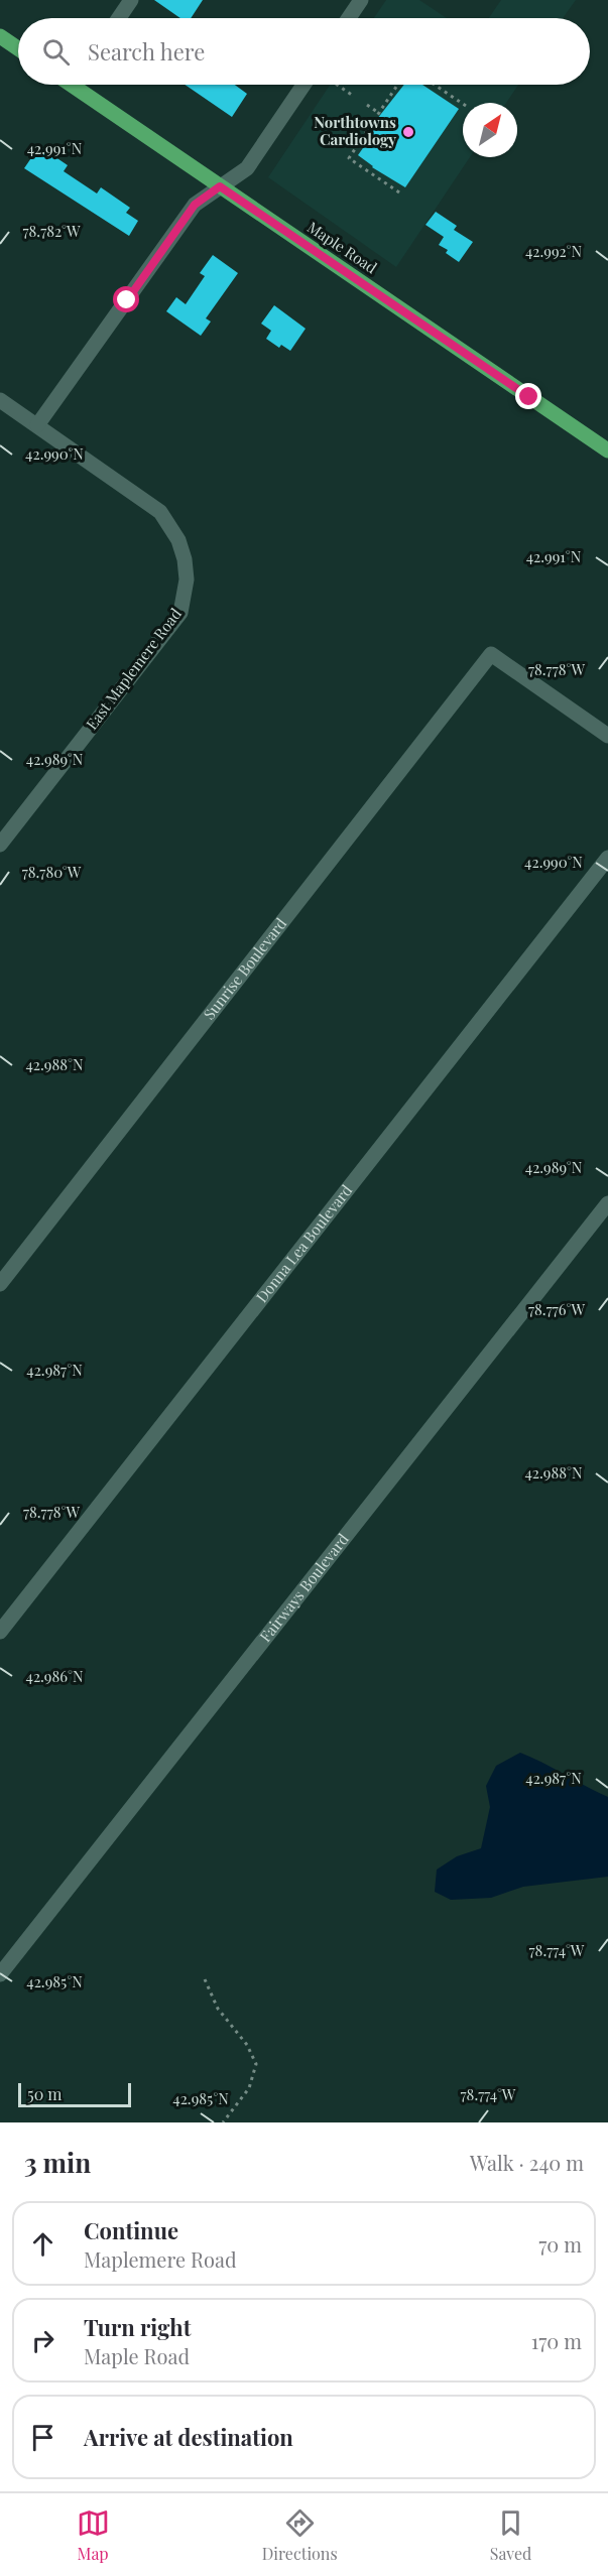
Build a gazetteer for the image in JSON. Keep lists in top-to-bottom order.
{
  "streets": {
    "main road": ["Maple Road"],
    "street": [
      "East Maplemere Road",
      "Sunrise Boulevard",
      "Donna Lea Boulevard",
      "Fairways Boulevard"
    ]
  },
  "places": ["Northtowns Cardiology"],
  "scale_bar": "50 m",
  "north": "top right",
  "page": {
    "search": "Search here",
    "scale": "50 m",
    "heading": ["3 min", "Walk · 240 m"],
    "list": [
      ["Continue", "Maplemere Road", "70 m"],
      ["Turn right", "Maple Road", "170 m"],
      "Arrive at destination"
    ],
    "nav": ["Map", "Directions", "Saved"]
  },
  "coordinates": [
    "42.991°N",
    "78.782°W",
    "42.992°N",
    "42.990°N",
    "78.778°W",
    "42.989°N",
    "78.780°W",
    "42.988°N",
    "78.776°W",
    "42.987°N",
    "42.986°N",
    "78.774°W",
    "42.985°N"
  ]
}
